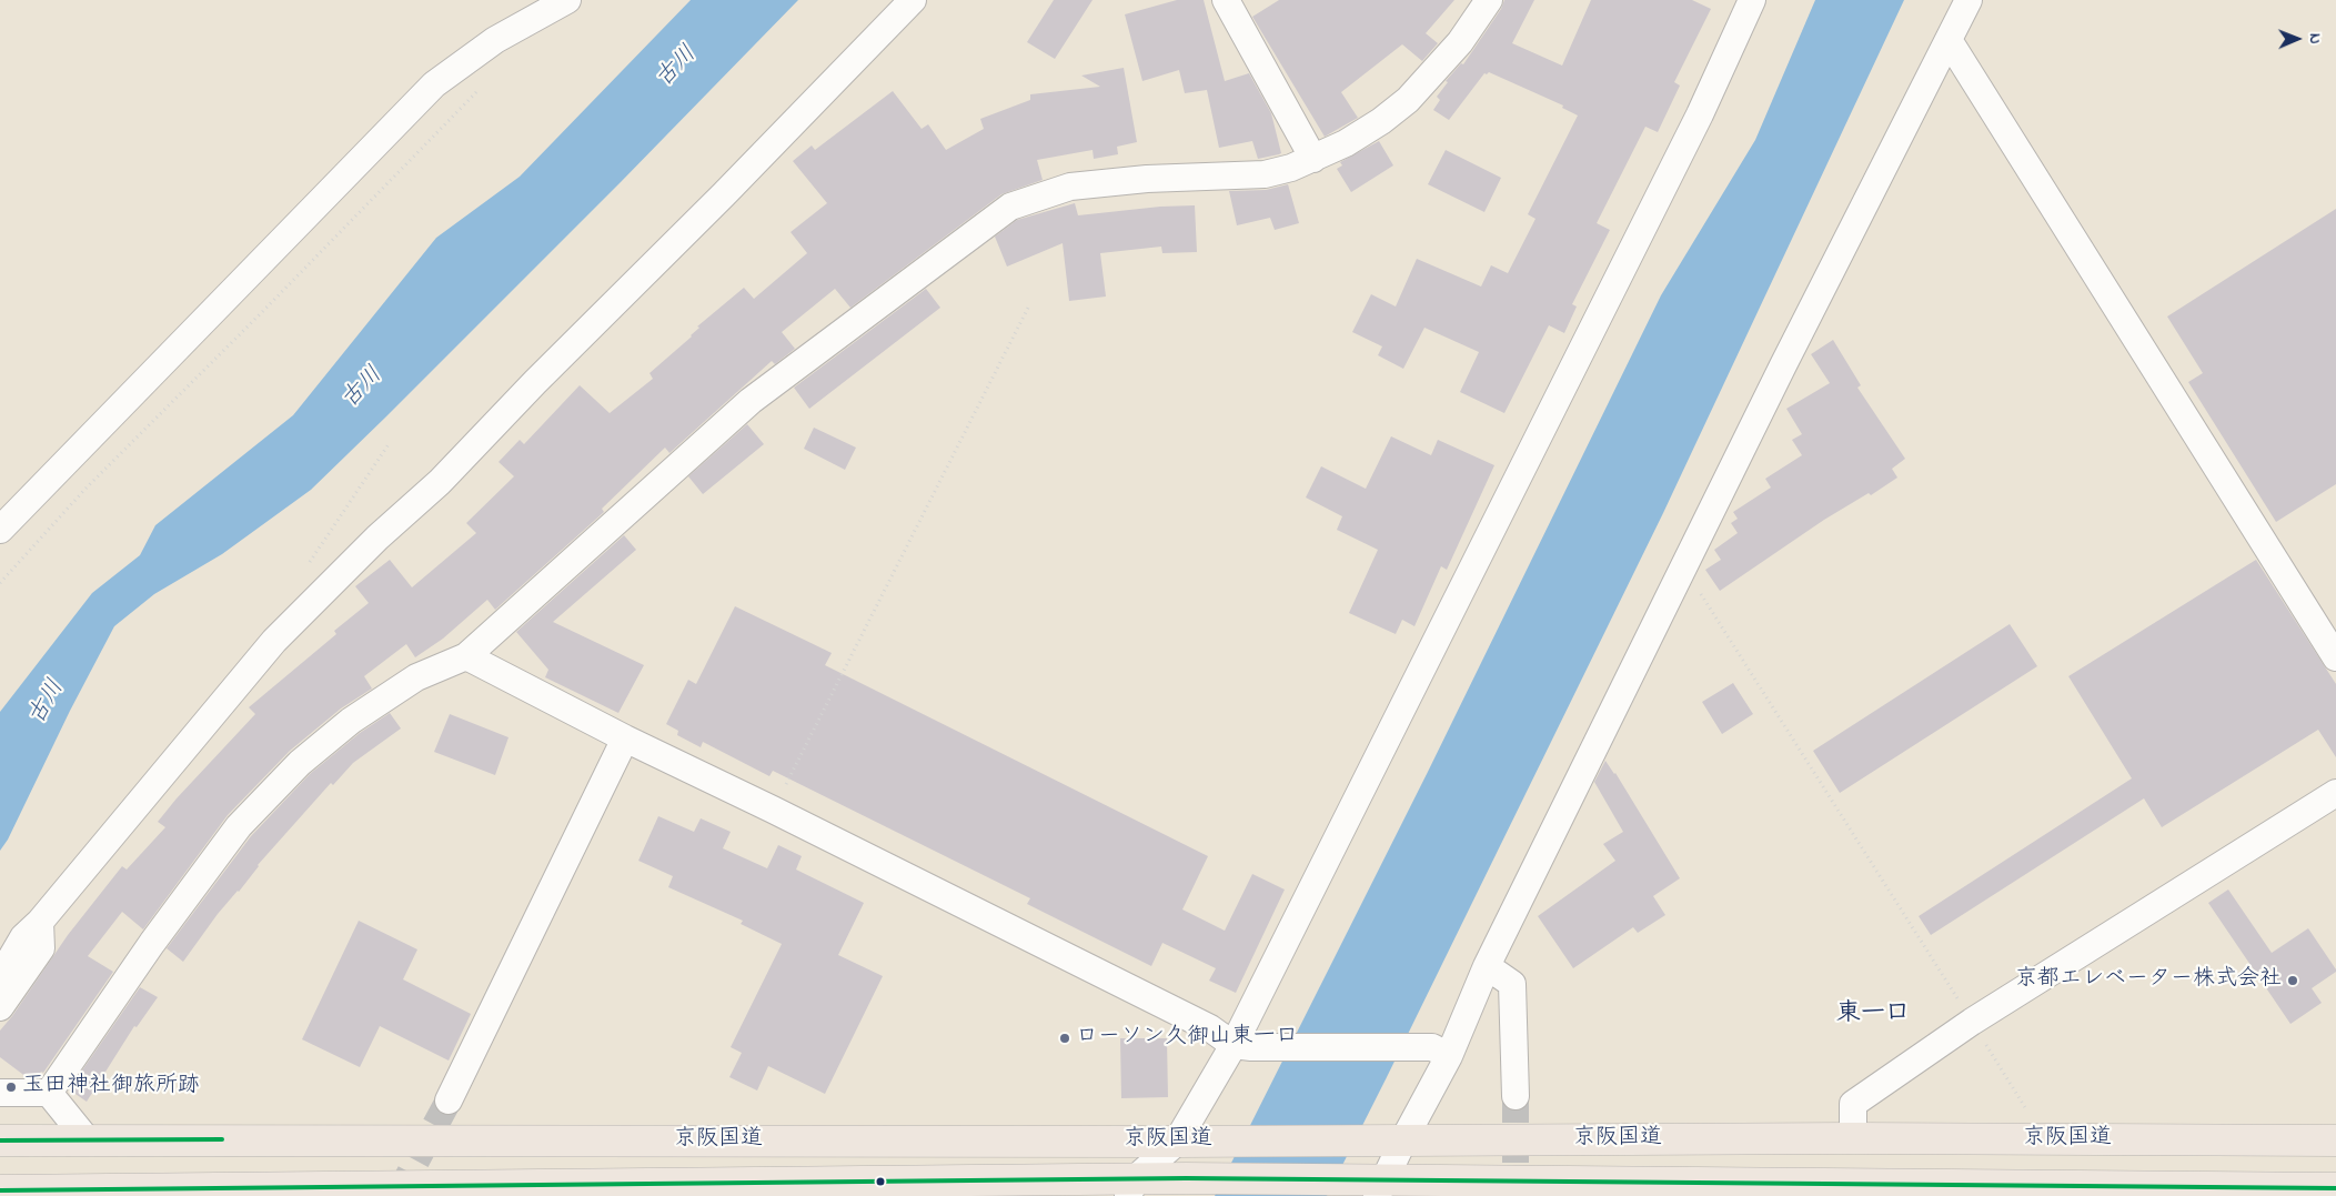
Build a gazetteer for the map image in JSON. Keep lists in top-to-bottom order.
{
  "streets": {
    "highway": ["京阪国道"]
  },
  "districts": ["東一口"],
  "water": ["古川"],
  "places": ["京都エレベーター株式会社", "ローソン久御山東一口", "玉田神社御旅所跡"],
  "north": "right"
}
